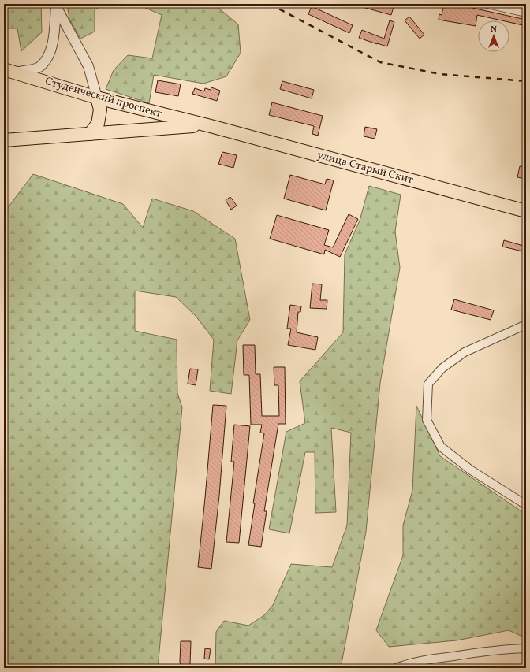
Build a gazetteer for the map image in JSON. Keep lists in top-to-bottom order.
{
  "streets": {
    "highway": ["Студенческий проспект", "улица Старый Скит"]
  },
  "crossings": [
    ["Студенческий проспект", "улица Старый Скит"]
  ],
  "north": "top"
}
